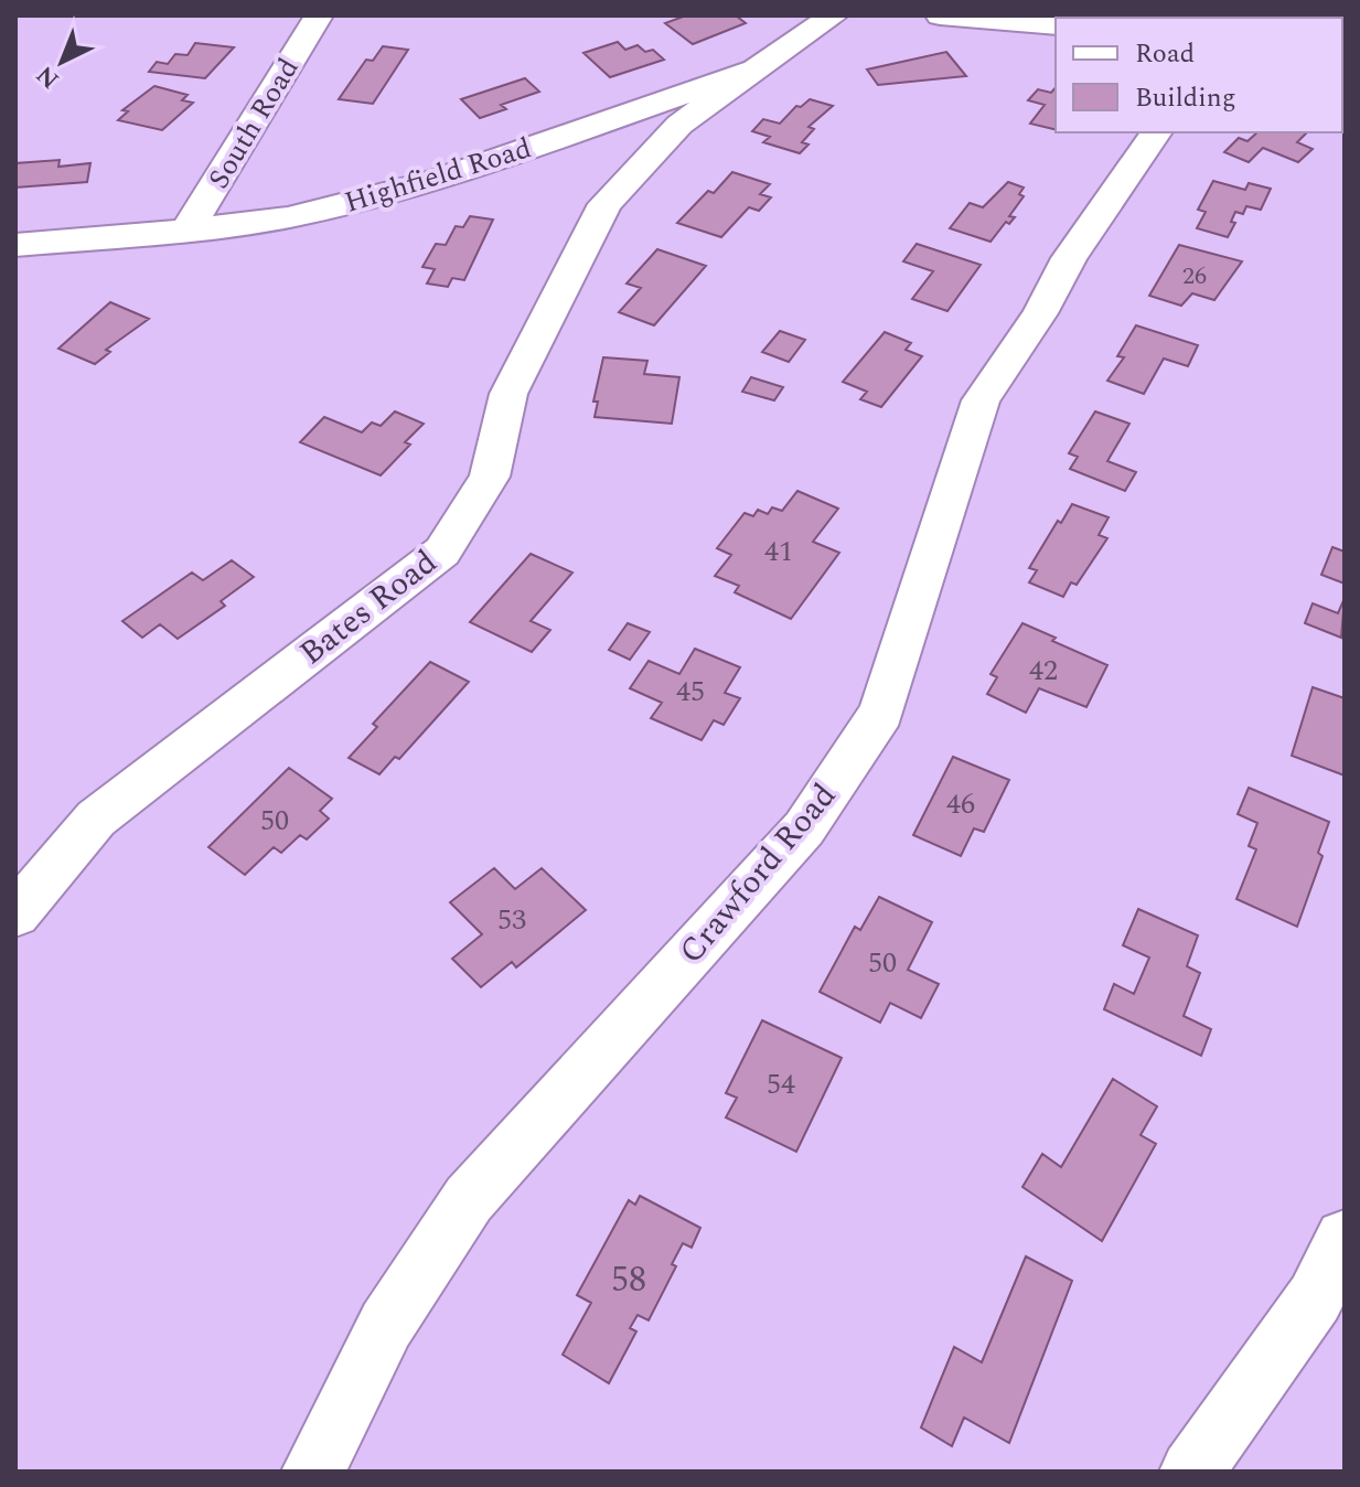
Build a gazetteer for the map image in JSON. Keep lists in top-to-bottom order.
{
  "streets": {
    "street": [
      "South Road",
      "Highfield Road",
      "Bates Road",
      "Crawford Road"
    ]
  },
  "crossings": [
    ["South Road", "Highfield Road"],
    ["Highfield Road", "Bates Road"]
  ],
  "house_numbers": [
    "26",
    "41",
    "42",
    "45",
    "46",
    "50",
    "53",
    "50",
    "54",
    "58"
  ],
  "legend": ["Road", "Building"],
  "north": "bottom left"
}
